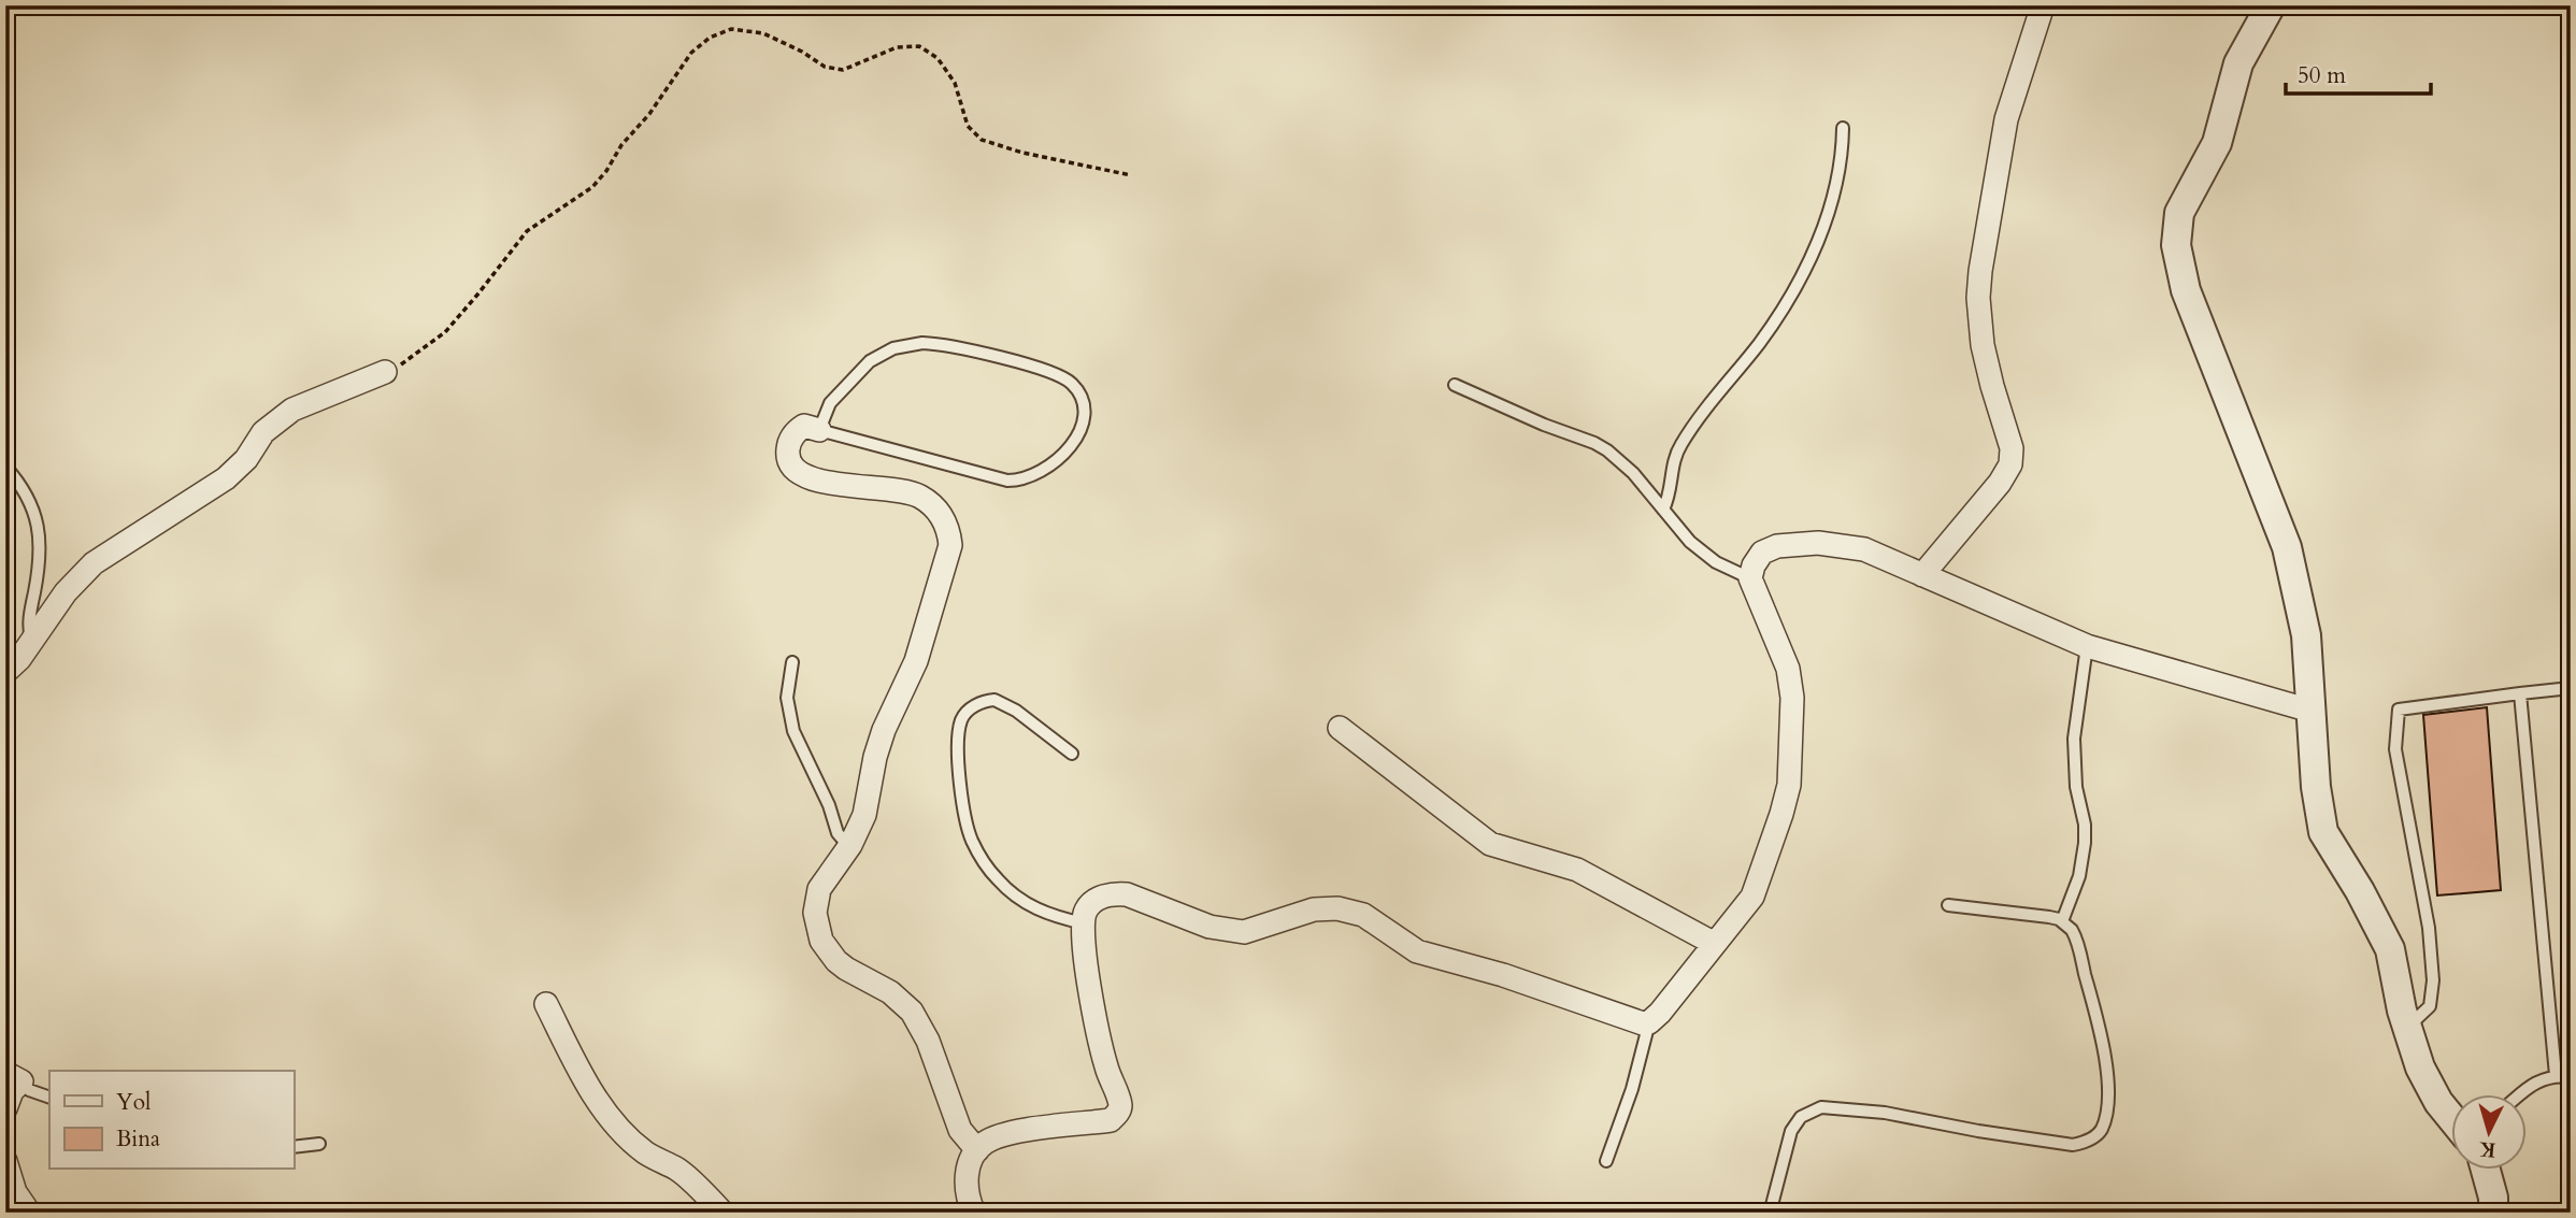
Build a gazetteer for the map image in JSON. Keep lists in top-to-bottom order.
{
  "legend": ["Yol", "Bina"],
  "scale_bar": "50 m",
  "north": "bottom"
}
